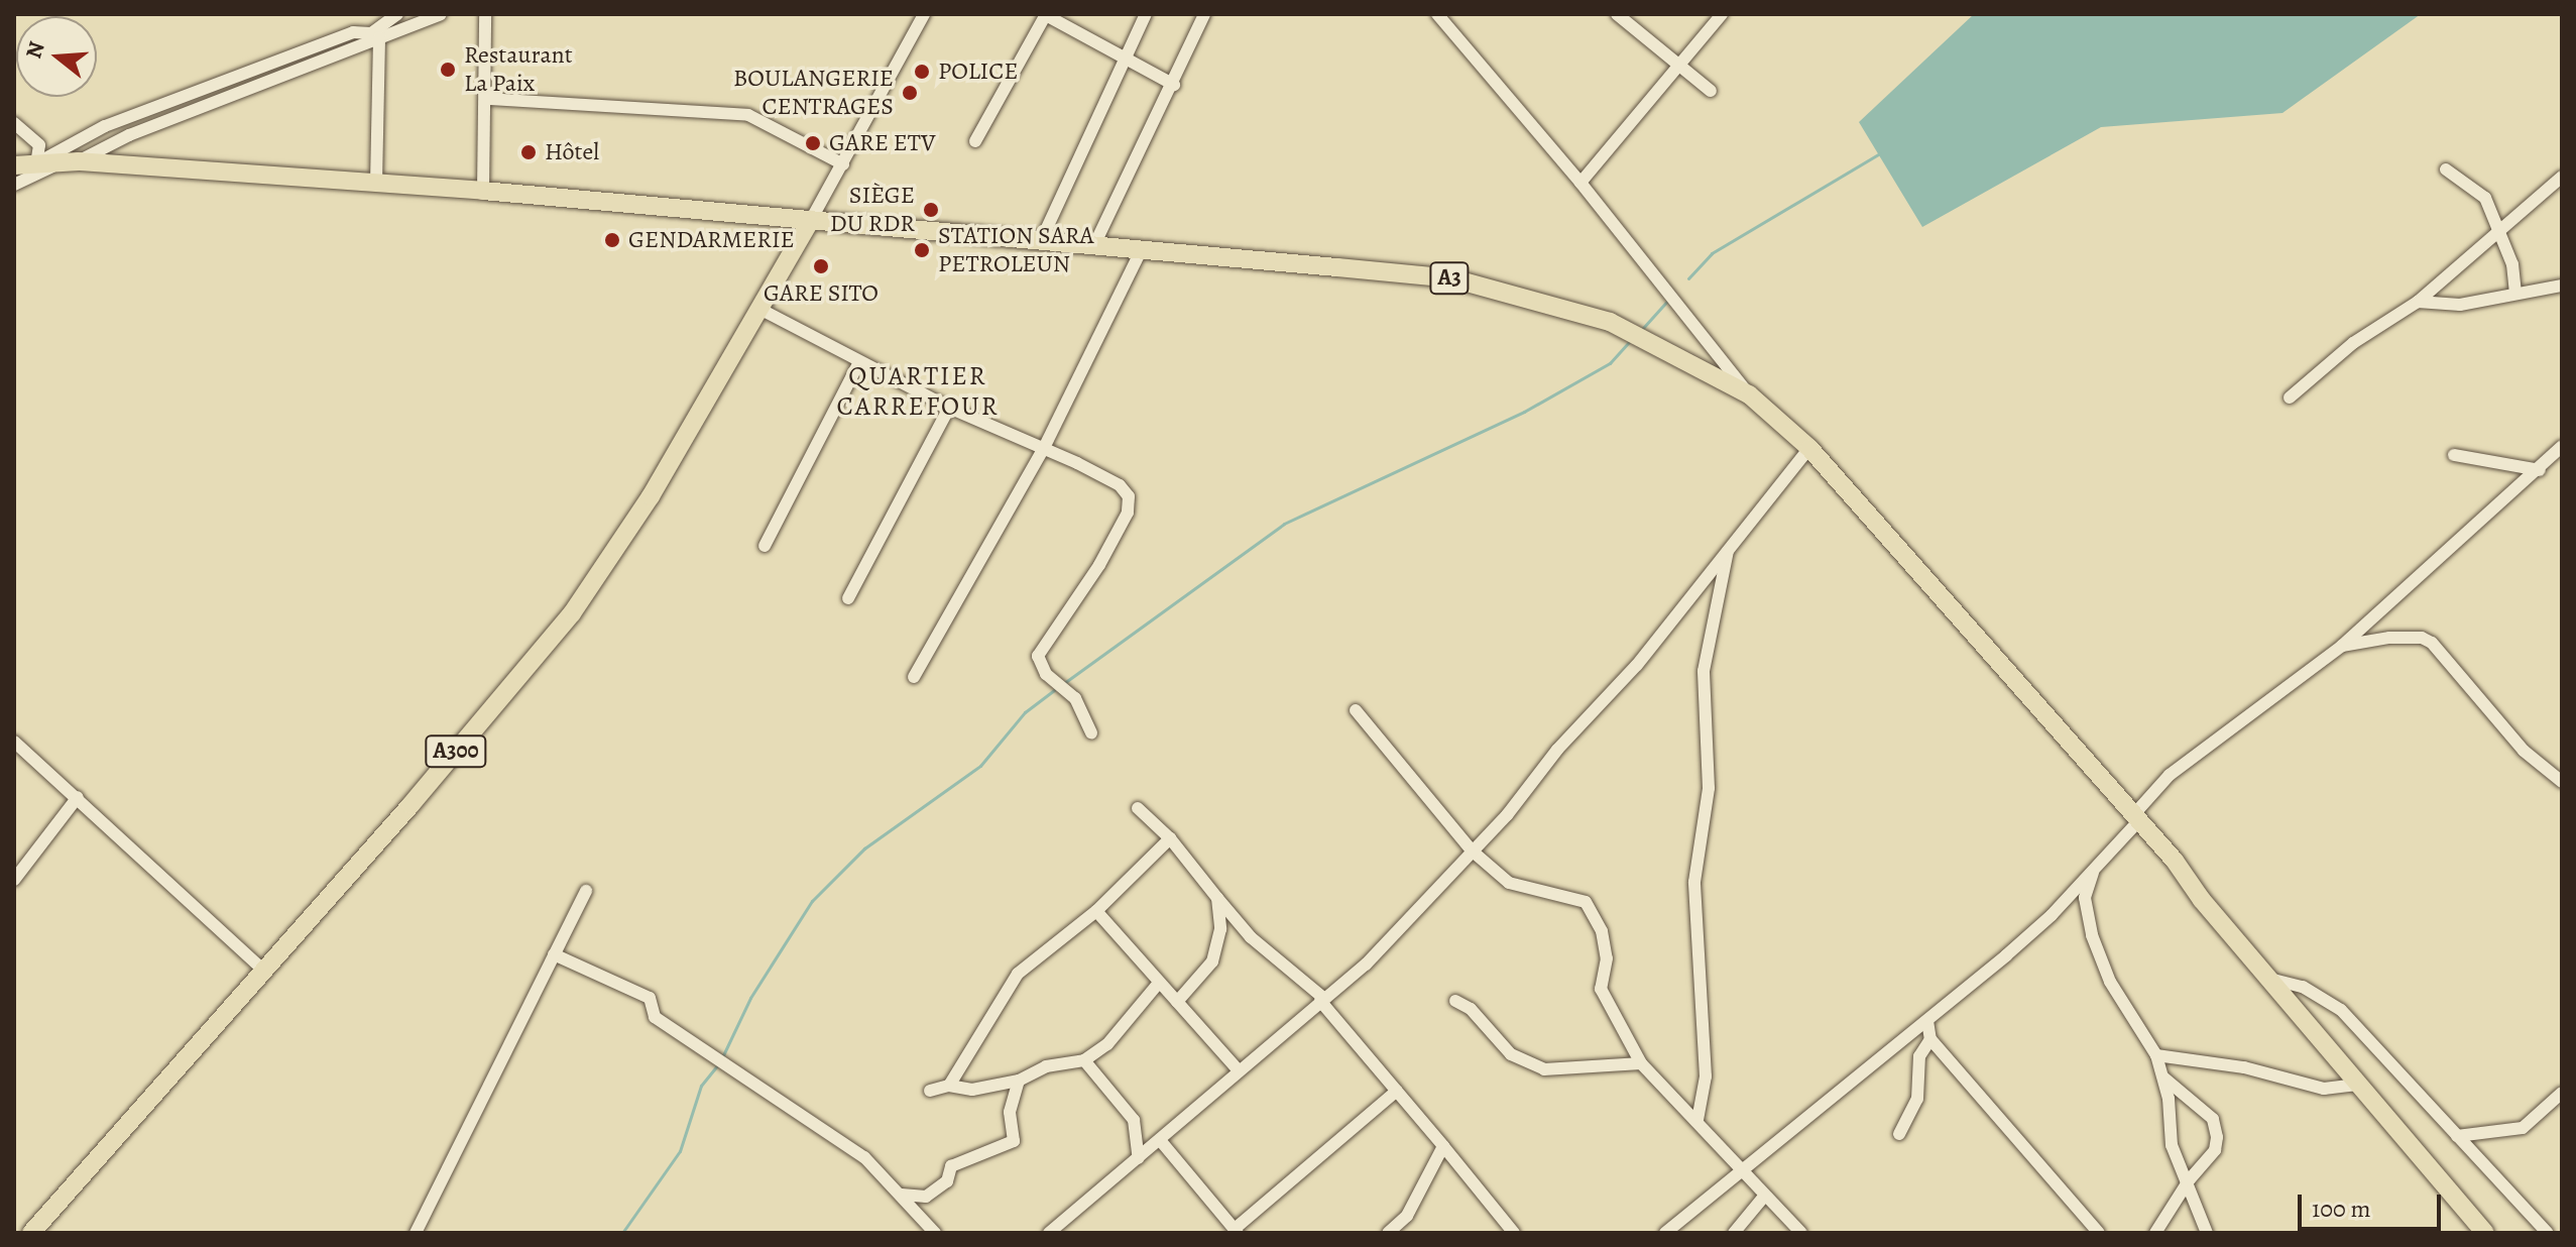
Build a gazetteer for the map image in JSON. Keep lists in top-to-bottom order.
{
  "streets": {
    "highway": ["A3", "A300"]
  },
  "crossings": [
    ["A3", "A300"]
  ],
  "districts": ["QUARTIER CARREFOUR"],
  "places": [
    "Restaurant La Paix",
    "POLICE",
    "BOULANGERIE CENTRAGES",
    "GARE ETV",
    "Hôtel",
    "SIÈGE DU RDR",
    "GENDARMERIE",
    "STATION SARA PETROLEUN",
    "GARE SITO"
  ],
  "scale_bar": "100 m",
  "north": "left"
}
